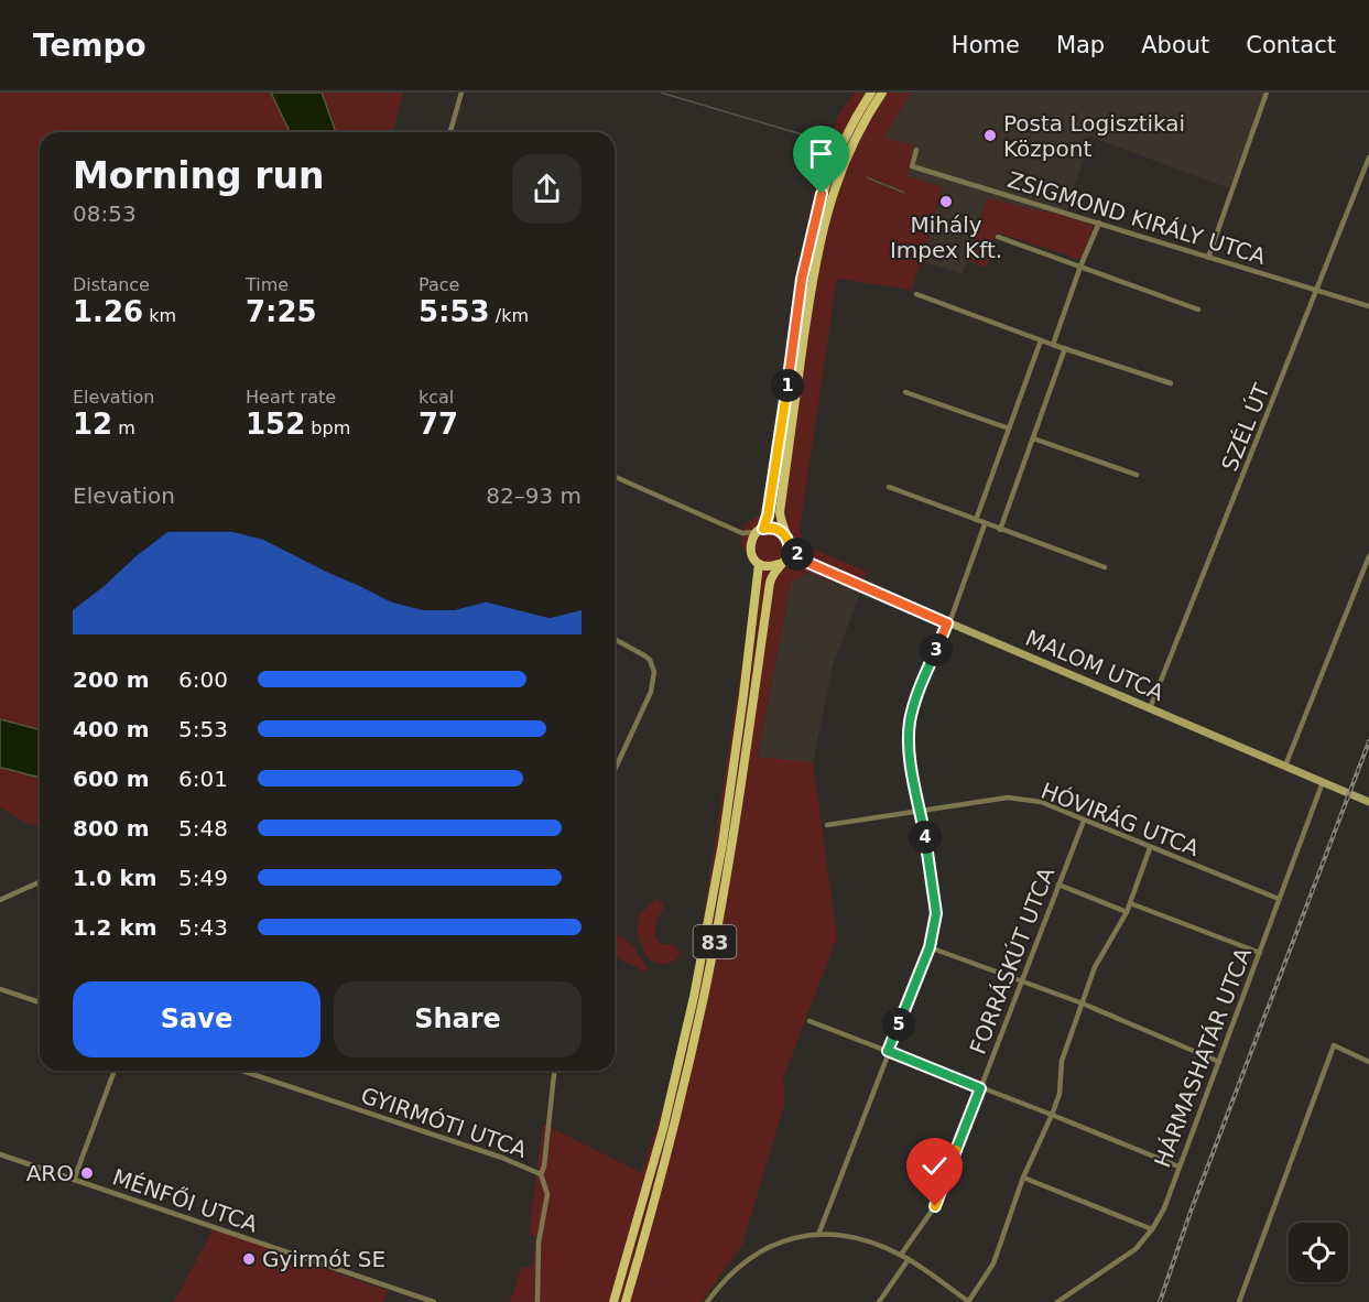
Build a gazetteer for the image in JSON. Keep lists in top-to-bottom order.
{
  "streets": {
    "main road": ["MALOM UTCA", "83"],
    "street": [
      "ZSIGMOND KIRÁLY UTCA",
      "SZÉL ÚT",
      "HÓVIRÁG UTCA",
      "FORRÁSKÚT UTCA",
      "HÁRMASHATÁR UTCA",
      "GYIRMÓTI UTCA",
      "MÉNFŐI UTCA"
    ]
  },
  "crossings": [
    ["ZSIGMOND KIRÁLY UTCA", "SZÉL ÚT"],
    ["SZÉL ÚT", "MALOM UTCA"],
    ["MALOM UTCA", "HÁRMASHATÁR UTCA"],
    ["HÓVIRÁG UTCA", "FORRÁSKÚT UTCA"],
    ["HÓVIRÁG UTCA", "HÁRMASHATÁR UTCA"]
  ],
  "places": [
    "Posta Logisztikai Központ",
    "Mihály Impex Kft.",
    "ARO",
    "Gyirmót SE"
  ],
  "page": {
    "header": "Tempo",
    "nav": [
      "Home",
      "Map",
      "About",
      "Contact"
    ],
    "heading": ["Morning run", "08:53"],
    "stats": [
      ["Distance", "1.26 km"],
      ["Time", "7:25"],
      ["Pace", "5:53 /km"],
      ["Elevation", "12 m"],
      ["Heart rate", "152 bpm"],
      ["kcal", "77"]
    ],
    "pins": [
      "1",
      "2",
      "3",
      "4",
      "5"
    ],
    "chart": ["Elevation", "82–93 m"],
    "list": [
      {
        "name": "200 m",
        "note": "6:00"
      },
      {
        "name": "400 m",
        "note": "5:53"
      },
      {
        "name": "600 m",
        "note": "6:01"
      },
      {
        "name": "800 m",
        "note": "5:48"
      },
      {
        "name": "1.0 km",
        "note": "5:49"
      },
      {
        "name": "1.2 km",
        "note": "5:43"
      }
    ],
    "buttons": ["Save", "Share"]
  }
}
